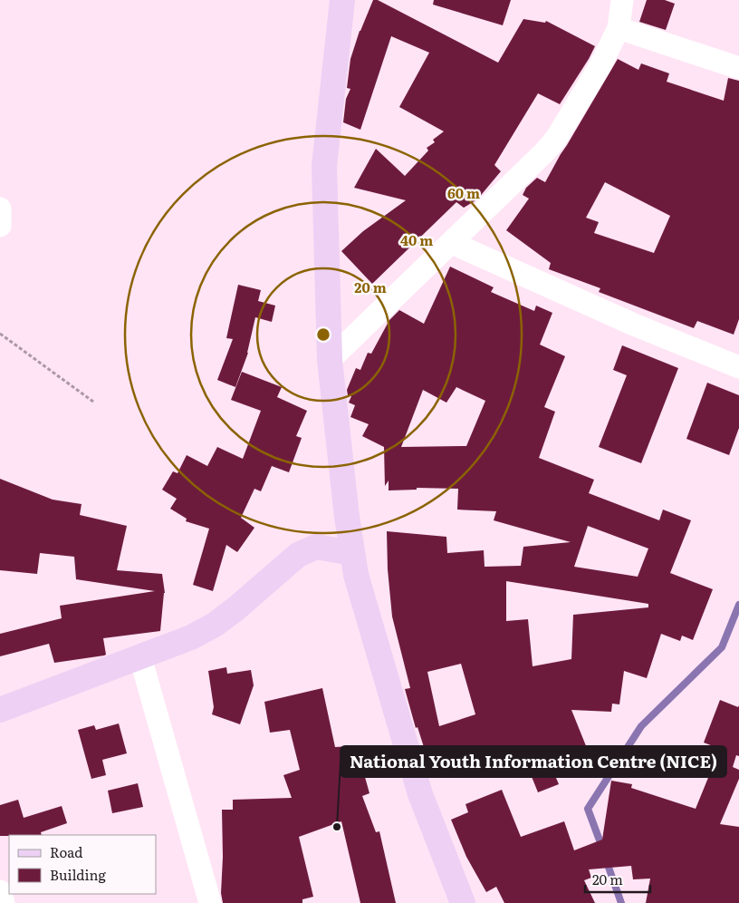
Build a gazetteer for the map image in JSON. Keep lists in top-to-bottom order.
{
  "places": ["National Youth Information Centre (NICE)"],
  "legend": ["Road", "Building"],
  "scale_bar": "20 m",
  "rings": ["60 m", "40 m", "20 m"]
}
